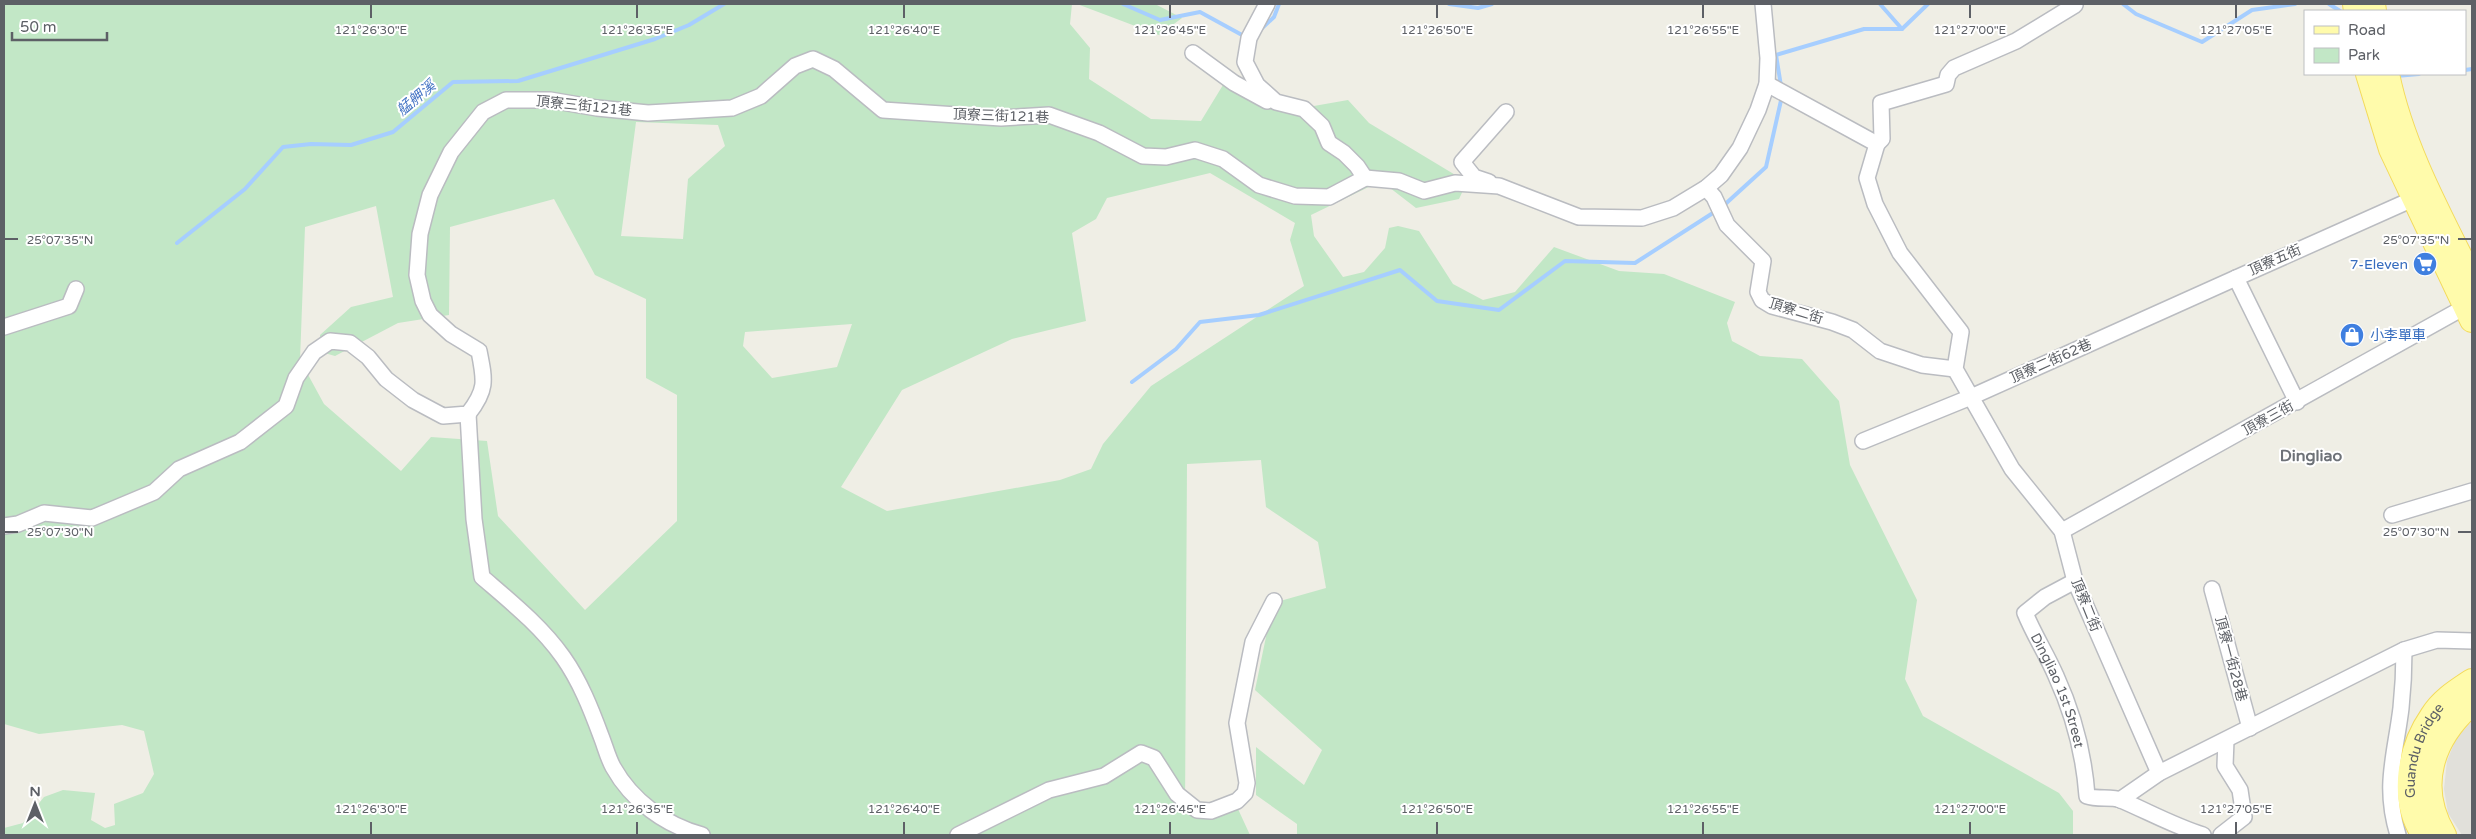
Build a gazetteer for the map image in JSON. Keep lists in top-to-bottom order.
{
  "streets": {
    "main road": ["Guandu Bridge"],
    "street": [
      "頂寮三街121巷",
      "頂寮五街",
      "頂寮二街",
      "頂寮二街62巷",
      "頂寮三街",
      "頂寮一街28巷",
      "Dingliao 1st Street"
    ]
  },
  "crossings": [
    ["頂寮五街", "頂寮二街62巷"],
    ["頂寮五街", "頂寮三街"],
    ["頂寮二街", "頂寮二街62巷"],
    ["頂寮二街", "頂寮三街"],
    ["頂寮二街", "Dingliao 1st Street"]
  ],
  "districts": ["Dingliao"],
  "water": ["艋舺溪"],
  "places": {
    "supermarket": ["7-Eleven"],
    "shop": ["小李單車"]
  },
  "legend": ["Road", "Park"],
  "scale_bar": "50 m",
  "north": "top",
  "coordinates": [
    "121°26'30\"E",
    "121°26'35\"E",
    "121°26'40\"E",
    "121°26'45\"E",
    "121°26'50\"E",
    "121°26'55\"E",
    "121°27'00\"E",
    "121°27'05\"E",
    "25°07'35\"N",
    "25°07'30\"N"
  ]
}
